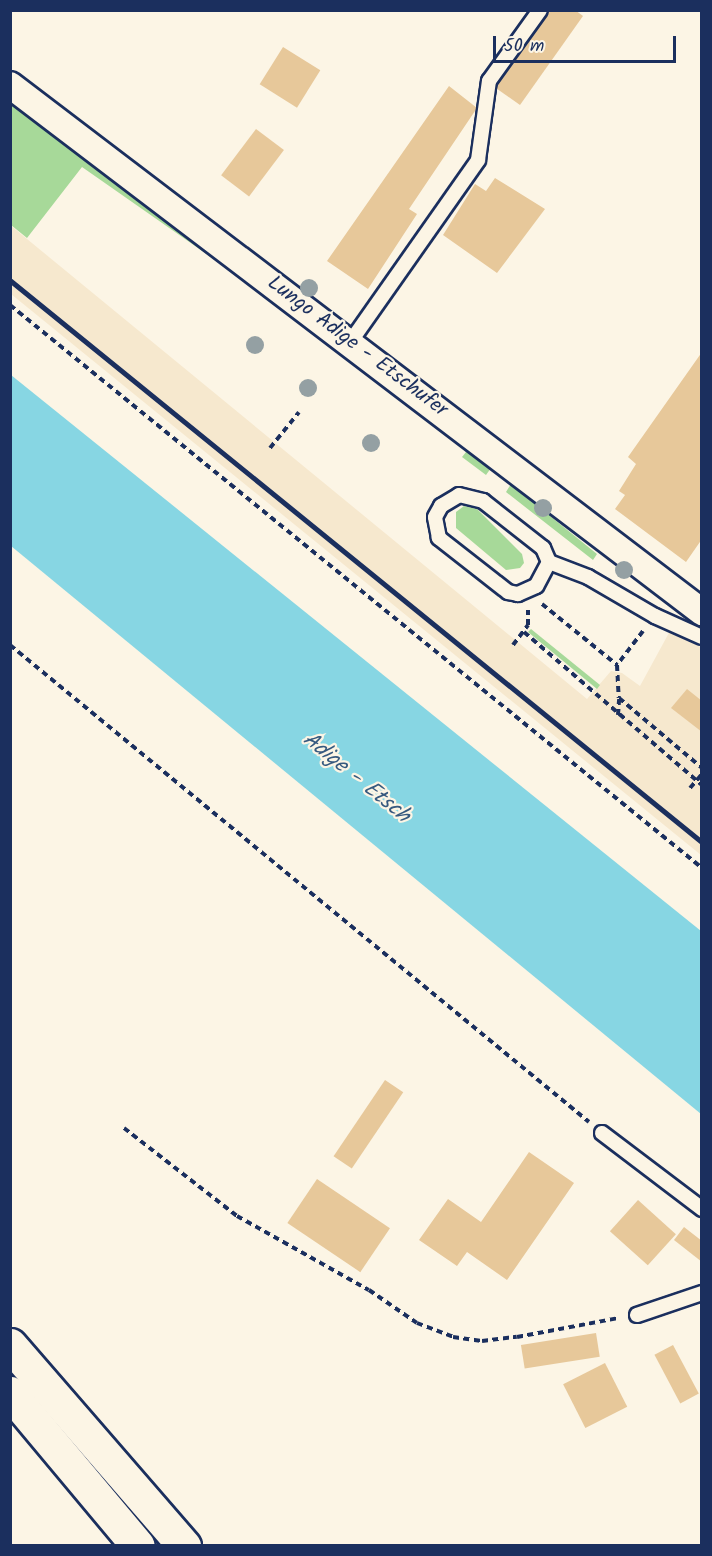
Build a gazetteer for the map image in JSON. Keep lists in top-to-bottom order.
{
  "streets": {
    "street": ["Lungo Adige - Etschufer"]
  },
  "water": ["Adige - Etsch"],
  "scale_bar": "50 m"
}
